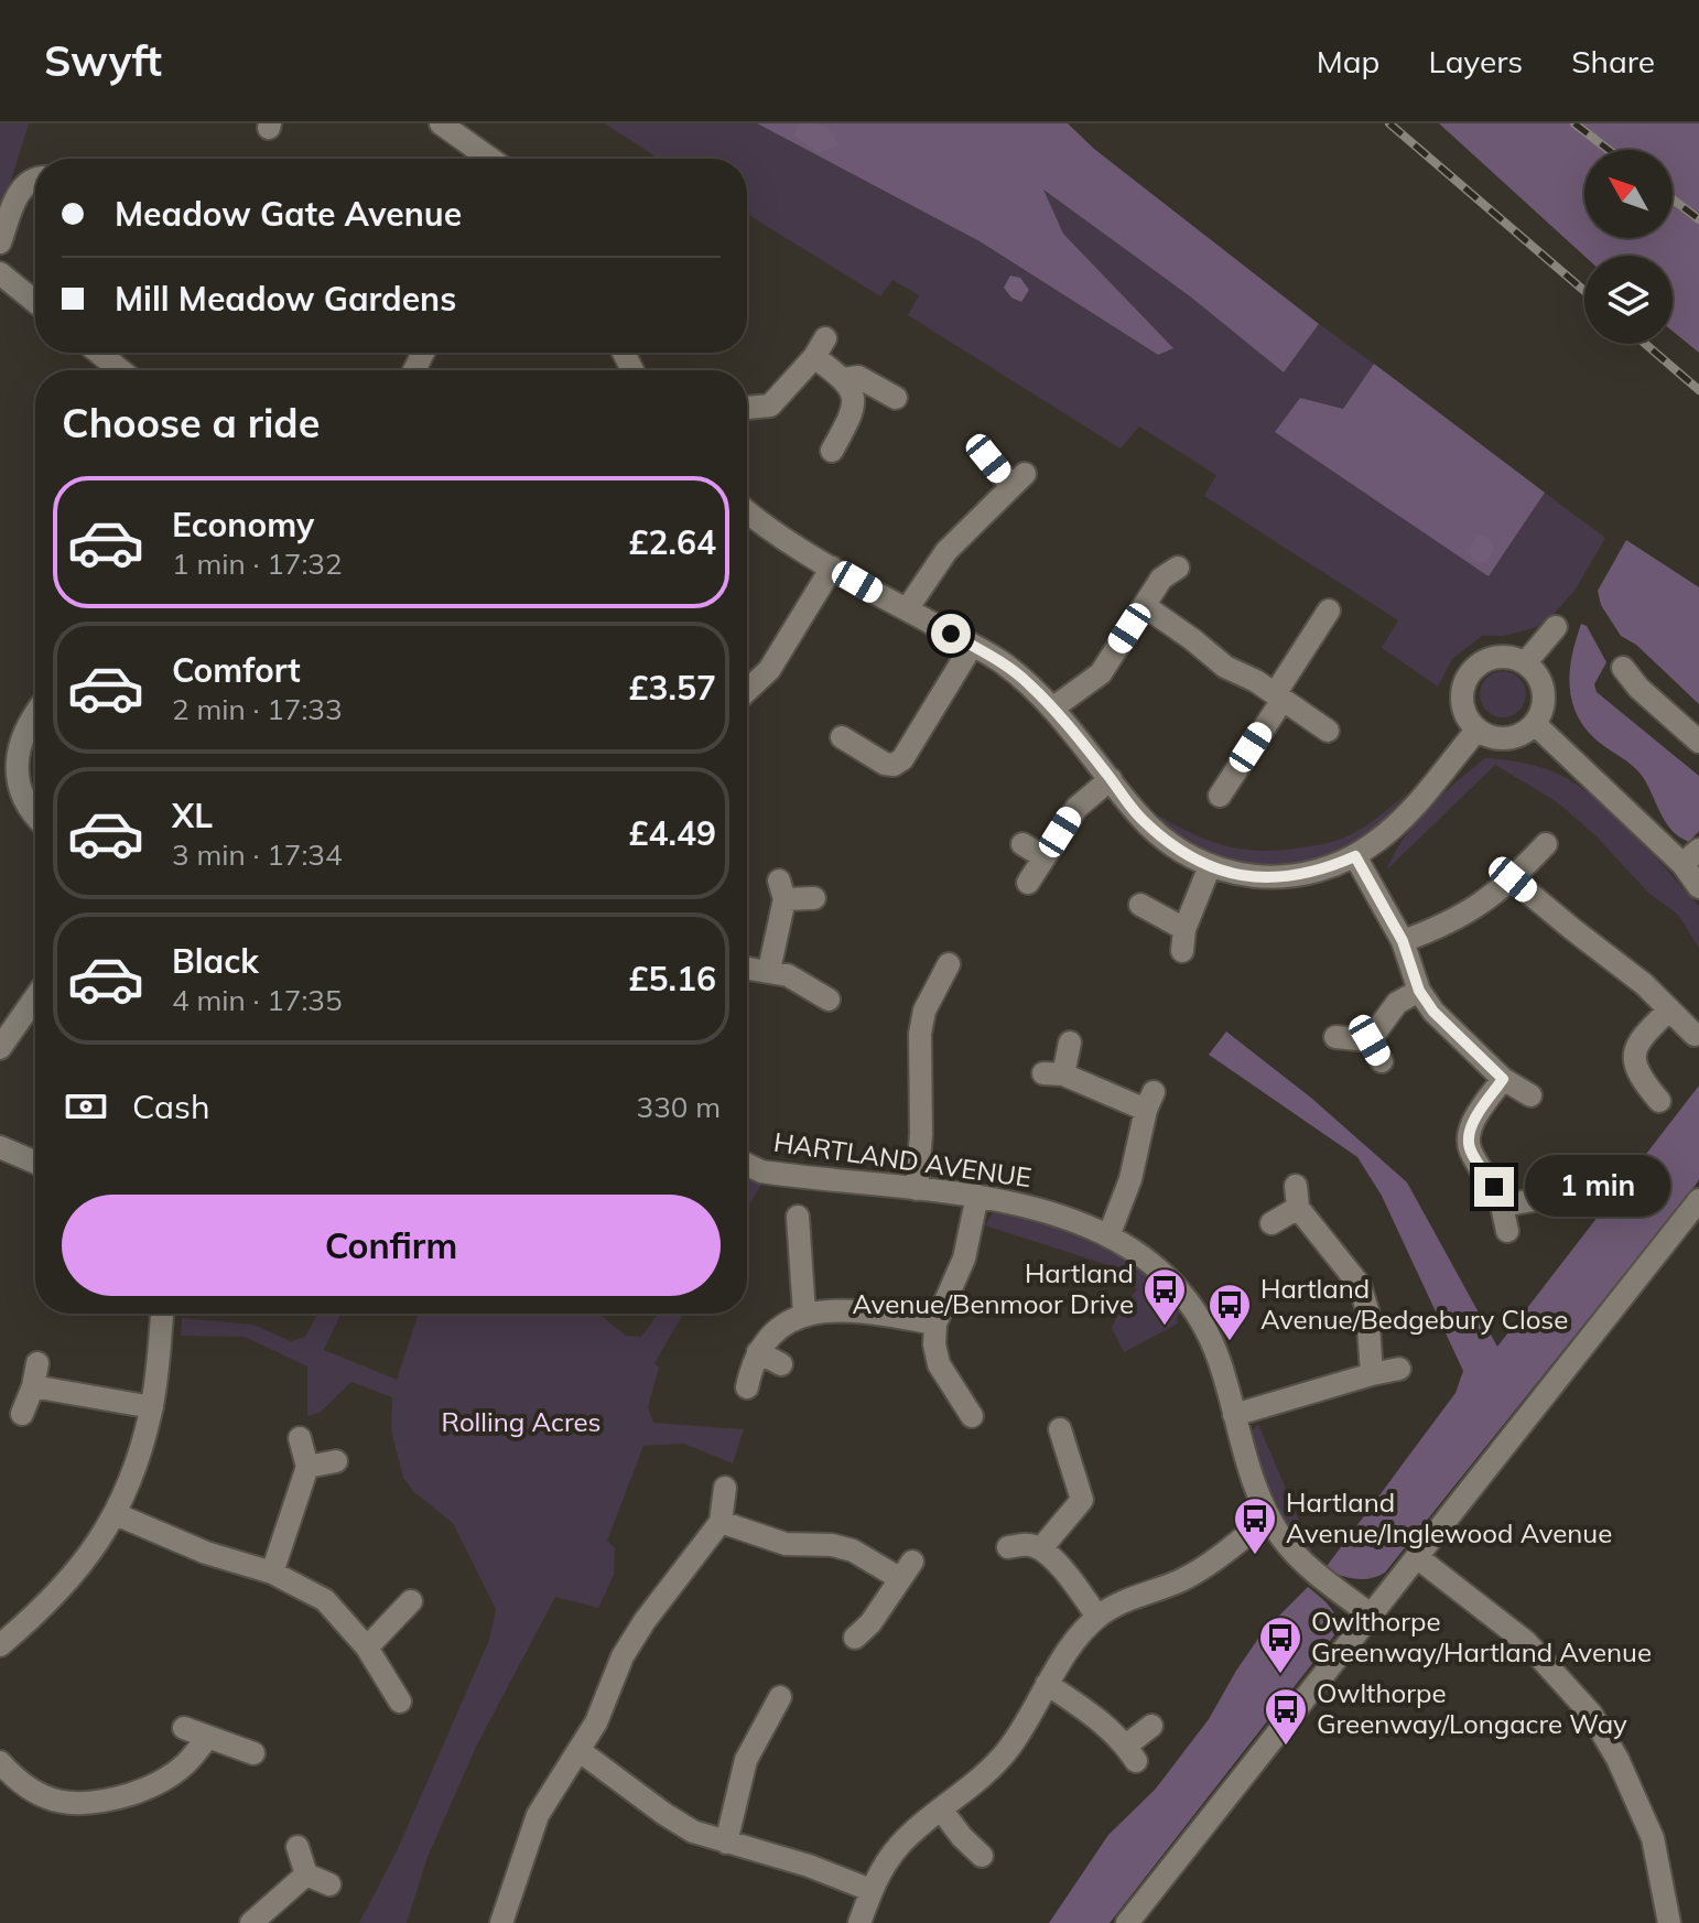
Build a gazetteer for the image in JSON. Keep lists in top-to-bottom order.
{
  "streets": {
    "street": ["HARTLAND AVENUE"]
  },
  "parks": ["Rolling Acres"],
  "places": {
    "bus stop": [
      "Hartland Avenue/Benmoor Drive",
      "Hartland Avenue/Bedgebury Close",
      "Hartland Avenue/Inglewood Avenue",
      "Owlthorpe Greenway/Hartland Avenue",
      "Owlthorpe Greenway/Longacre Way"
    ]
  },
  "north": "top left",
  "page": {
    "header": "Swyft",
    "nav": ["Map", "Layers", "Share"],
    "banner": ["Meadow Gate Avenue", "Mill Meadow Gardens"],
    "heading": "Choose a ride",
    "list": [
      {
        "name": "Economy",
        "note": "1 min · 17:32",
        "value": "£2.64"
      },
      {
        "name": "Comfort",
        "note": "2 min · 17:33",
        "value": "£3.57"
      },
      {
        "name": "XL",
        "note": "3 min · 17:34",
        "value": "£4.49"
      },
      {
        "name": "Black",
        "note": "4 min · 17:35",
        "value": "£5.16"
      }
    ],
    "pay": ["Cash", "330 m"],
    "bubble": "1 min",
    "buttons": "Confirm"
  }
}
